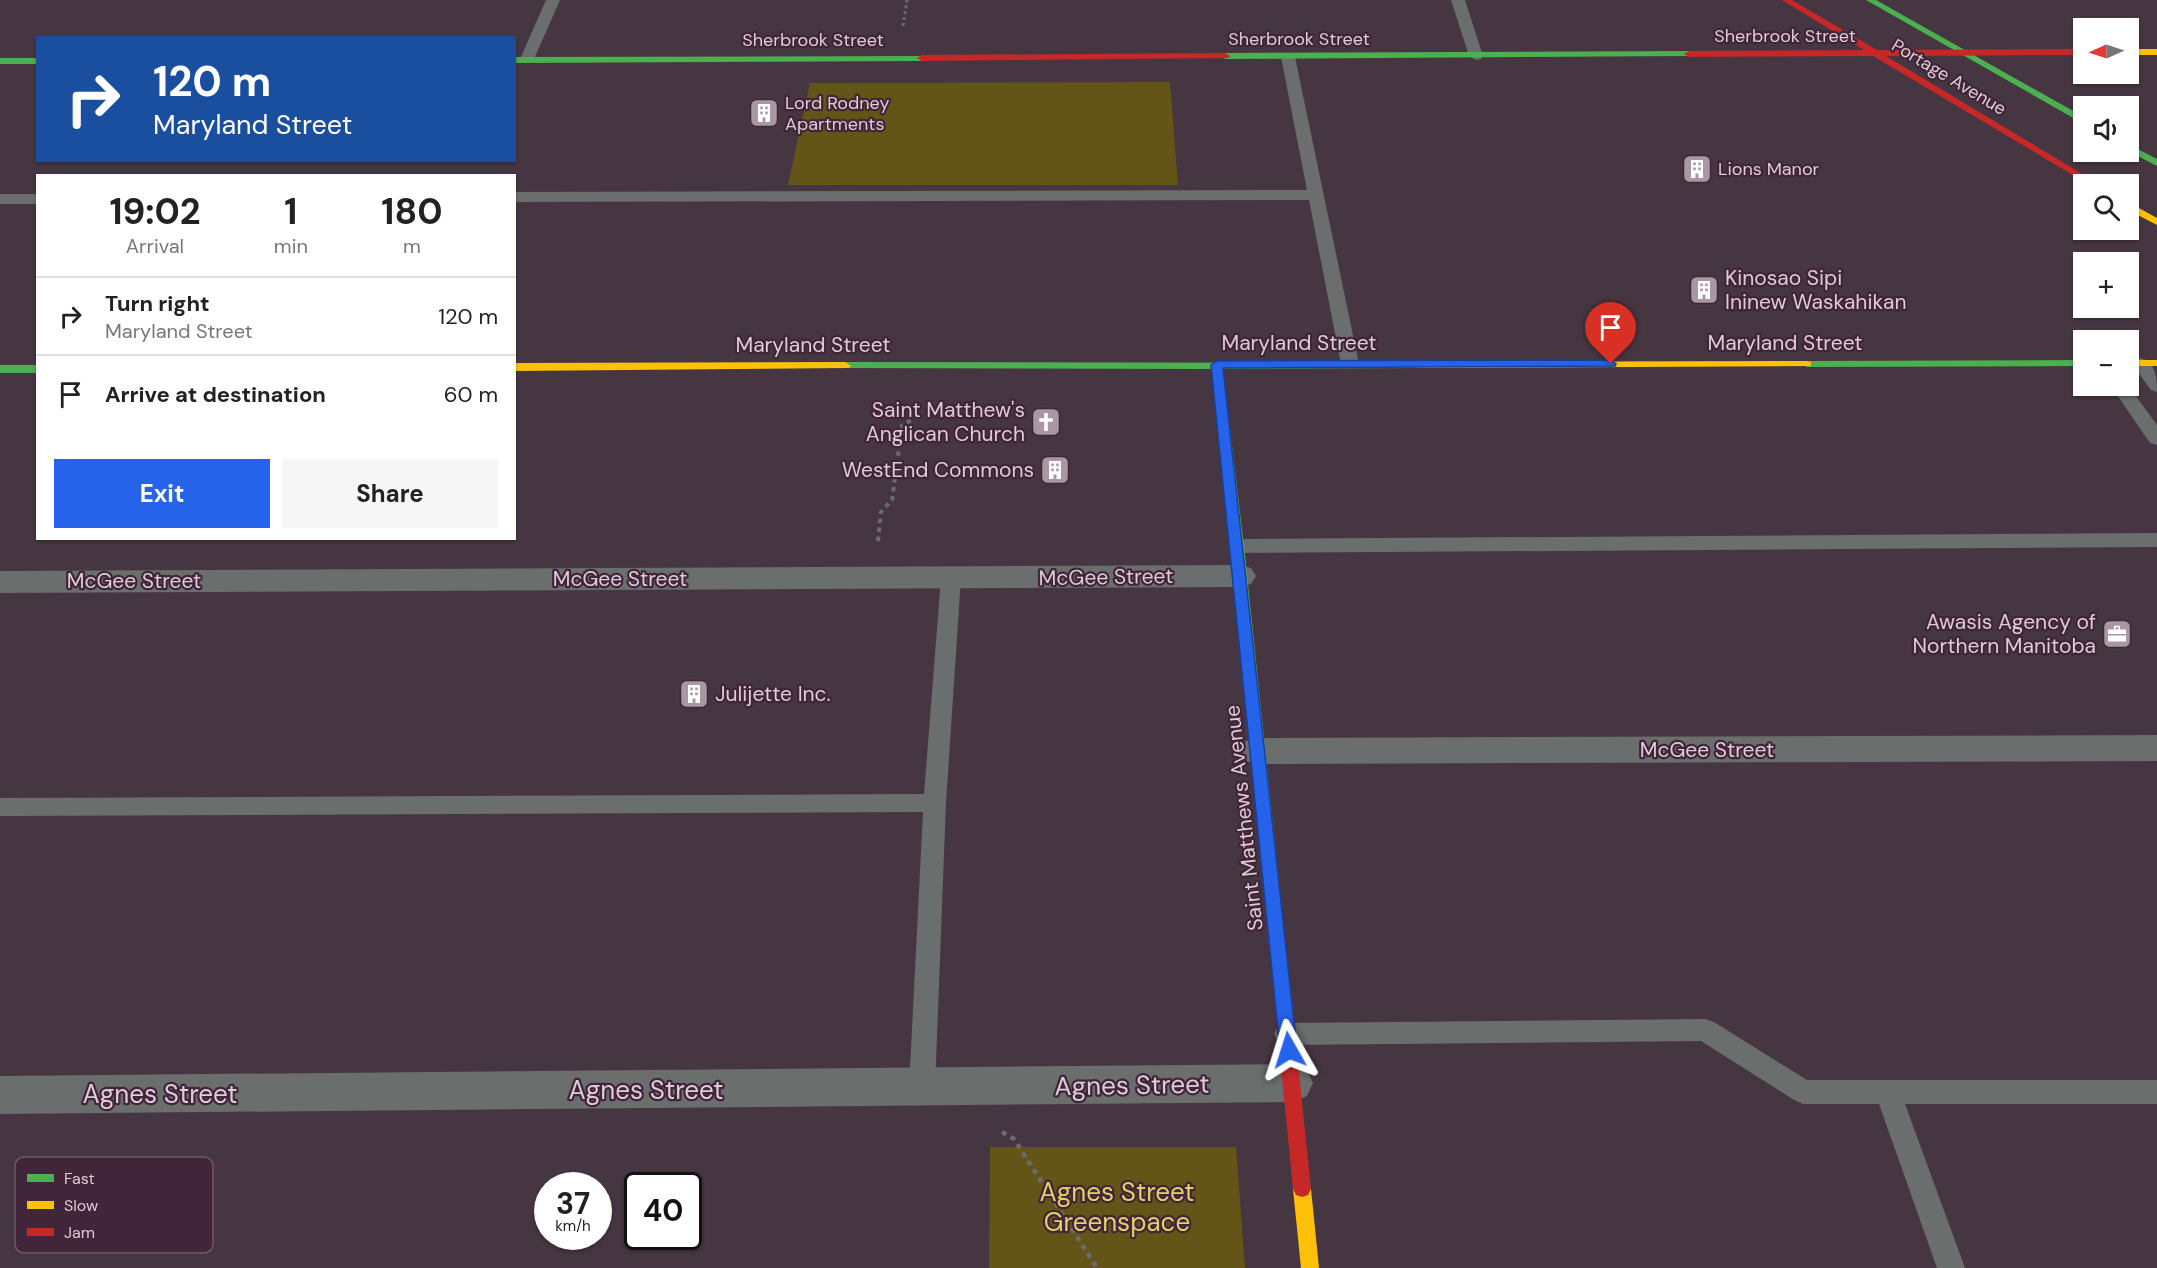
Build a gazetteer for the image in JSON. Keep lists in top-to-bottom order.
{
  "streets": {
    "main road": [
      "Sherbrook Street",
      "Portage Avenue",
      "Maryland Street",
      "Saint Matthews Avenue"
    ],
    "street": ["McGee Street", "Agnes Street"]
  },
  "crossings": [
    ["Sherbrook Street", "Portage Avenue"],
    ["Maryland Street", "Saint Matthews Avenue"],
    ["McGee Street", "Saint Matthews Avenue"],
    ["Saint Matthews Avenue", "Agnes Street"]
  ],
  "parks": ["Agnes Street Greenspace"],
  "places": {
    "building": [
      "Lord Rodney Apartments",
      "Lions Manor",
      "Kinosao Sipi Ininew Waskahikan",
      "WestEnd Commons",
      "Julijette Inc."
    ],
    "church": ["Saint Matthew's Anglican Church"],
    "office": ["Awasis Agency of Northern Manitoba"]
  },
  "legend": ["Fast", "Slow", "Jam"],
  "north": "left",
  "page": {
    "map_buttons": ["+", "−"],
    "turn": ["120 m", "Maryland Street"],
    "eta": [
      "19:02",
      "Arrival",
      "1",
      "min",
      "180",
      "m"
    ],
    "list": [
      {
        "name": "Turn right",
        "note": "Maryland Street",
        "value": "120 m"
      },
      {
        "name": "Arrive at destination",
        "value": "60 m"
      }
    ],
    "buttons": ["Exit", "Share"],
    "speed": "37 km/h",
    "limit": "40"
  }
}
